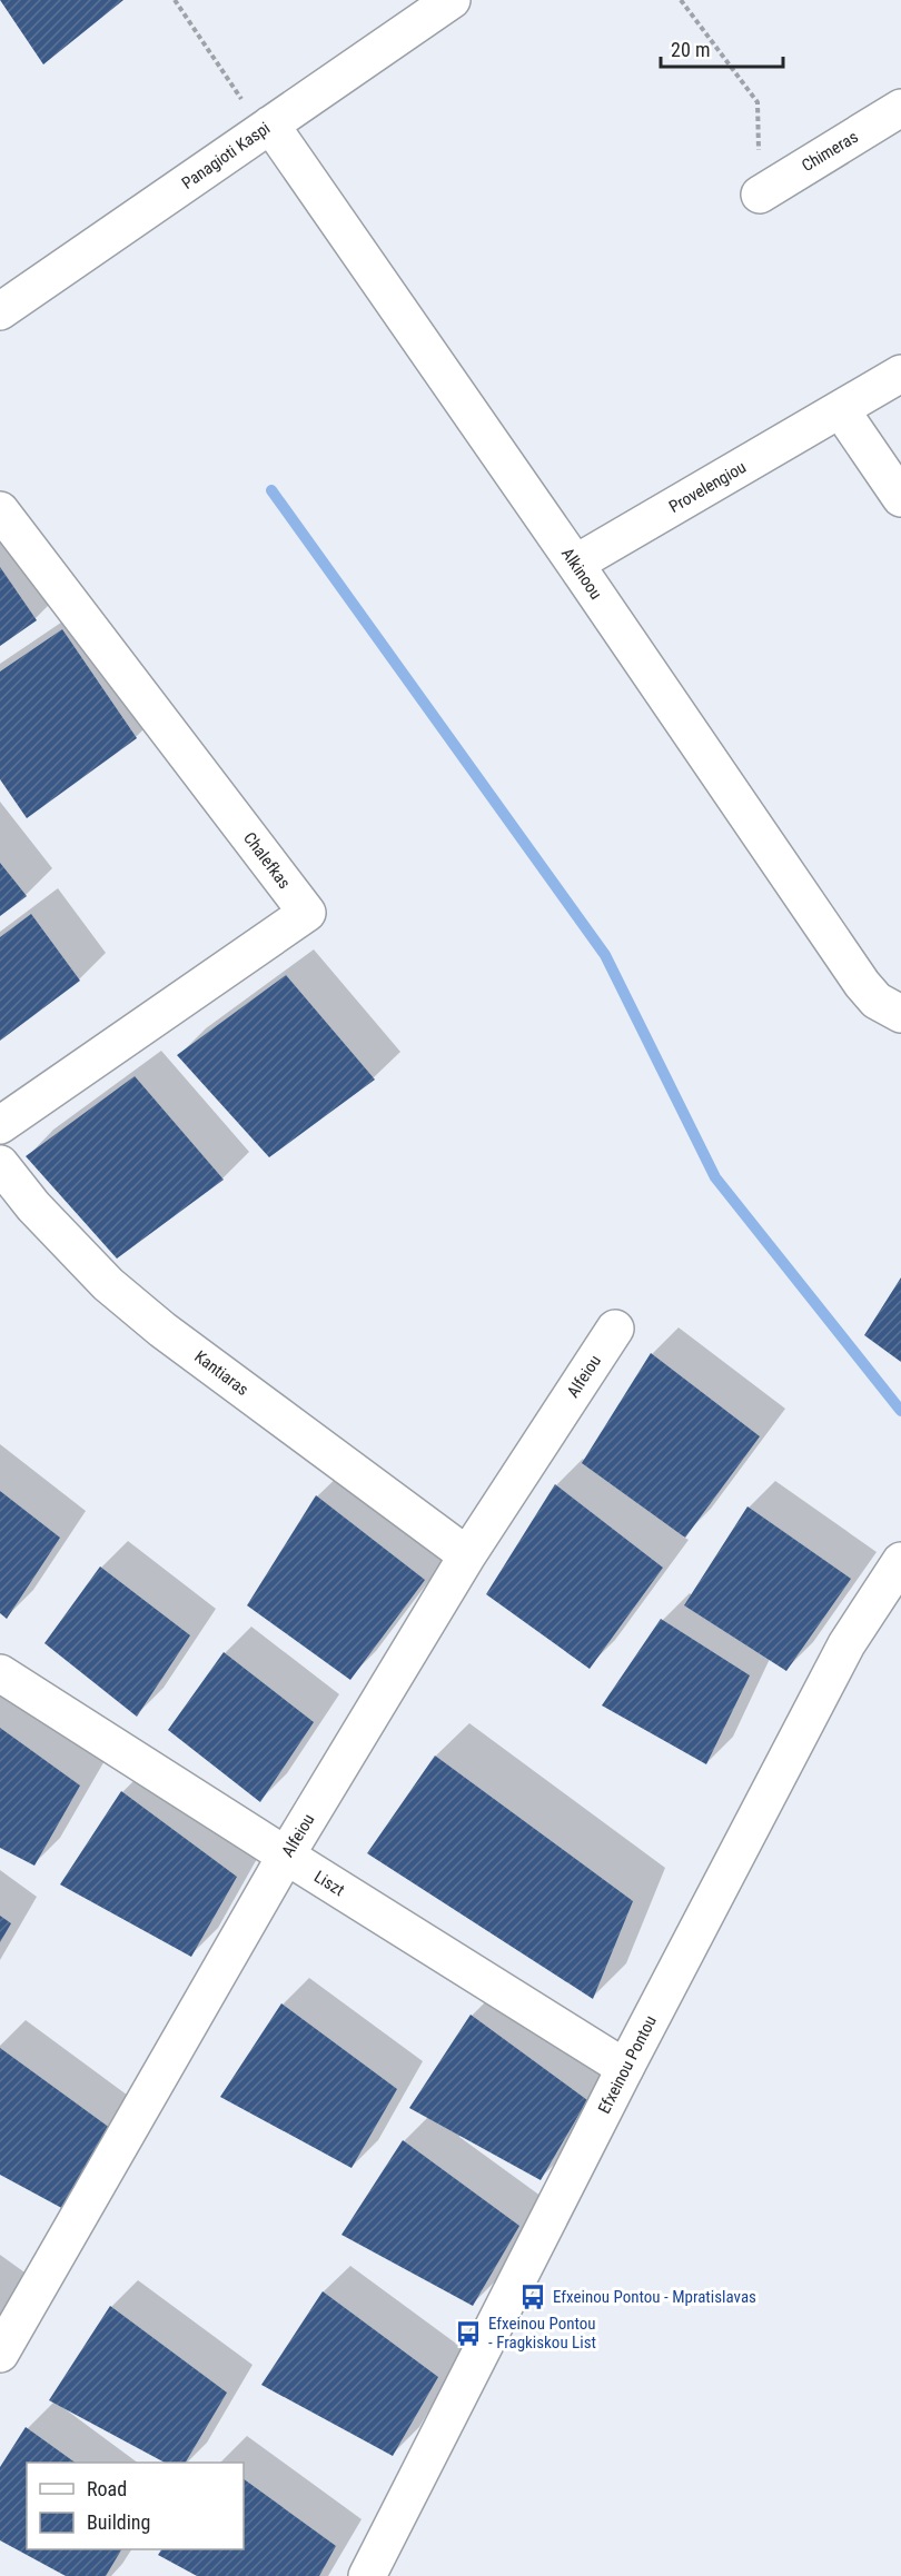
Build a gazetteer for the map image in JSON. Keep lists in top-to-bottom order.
{
  "streets": {
    "street": [
      "Chimeras",
      "Panagioti Kaspi",
      "Provelengiou",
      "Alkinoou",
      "Chalefkas",
      "Kantiaras",
      "Alfeiou",
      "Liszt",
      "Efxeinou Pontou"
    ]
  },
  "crossings": [
    ["Panagioti Kaspi", "Alkinoou"],
    ["Provelengiou", "Alkinoou"],
    ["Kantiaras", "Alfeiou"],
    ["Alfeiou", "Liszt"],
    ["Liszt", "Efxeinou Pontou"]
  ],
  "places": {
    "bus stop": ["Efxeinou Pontou - Mpratislavas", "Efxeinou Pontou - Fragkiskou List"]
  },
  "legend": ["Road", "Building"],
  "scale_bar": "20 m"
}
